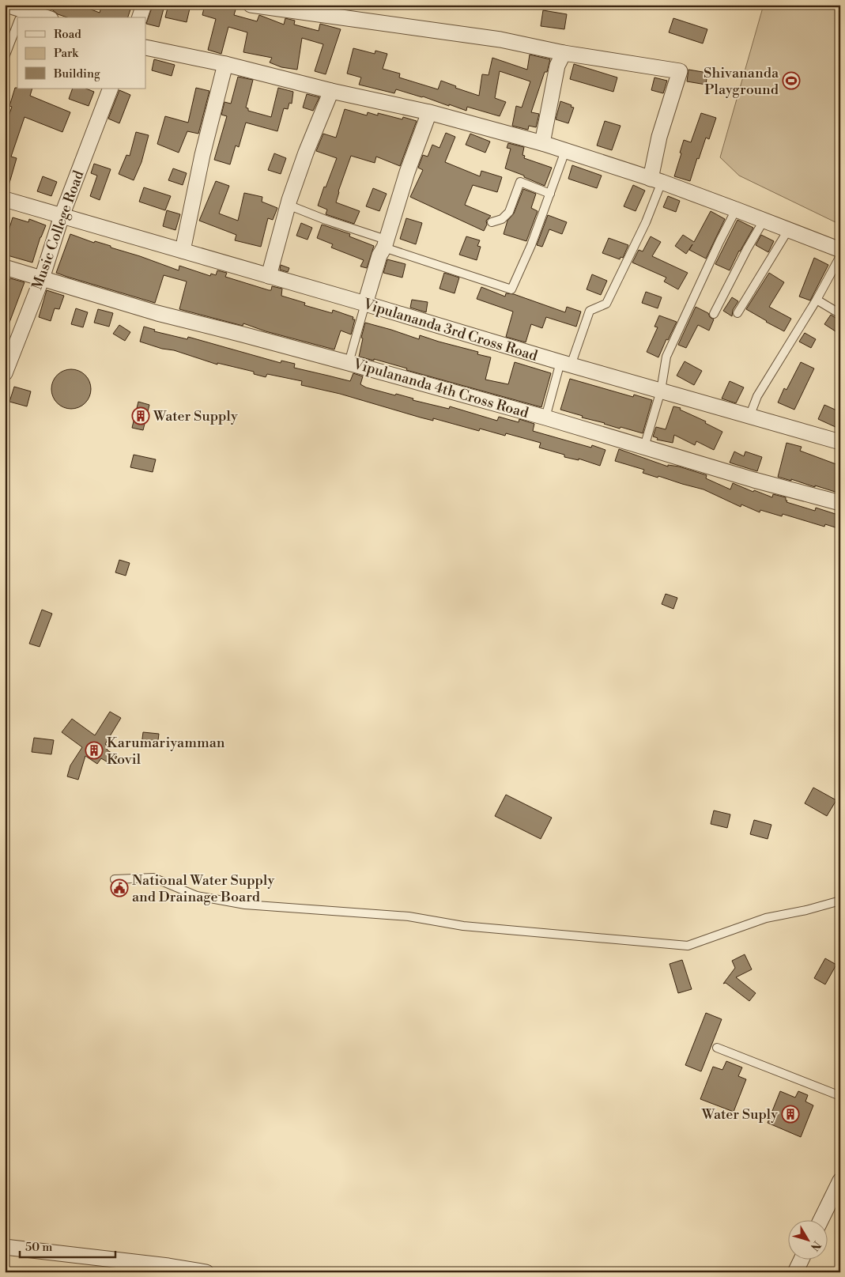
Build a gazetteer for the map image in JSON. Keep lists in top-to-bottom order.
{
  "streets": {
    "street": ["Music College Road", "Vipulananda 3rd Cross Road", "Vipulananda 4th Cross Road"]
  },
  "crossings": [
    ["Music College Road", "Vipulananda 3rd Cross Road"],
    ["Music College Road", "Vipulananda 4th Cross Road"]
  ],
  "places": {
    "sports": ["Shivananda Playground"],
    "building": ["Water Supply", "Karumariyamman Kovil", "Water Suply"],
    "public building": ["National Water Supply and Drainage Board"]
  },
  "legend": ["Road", "Park", "Building"],
  "scale_bar": "50 m",
  "north": "bottom right"
}
